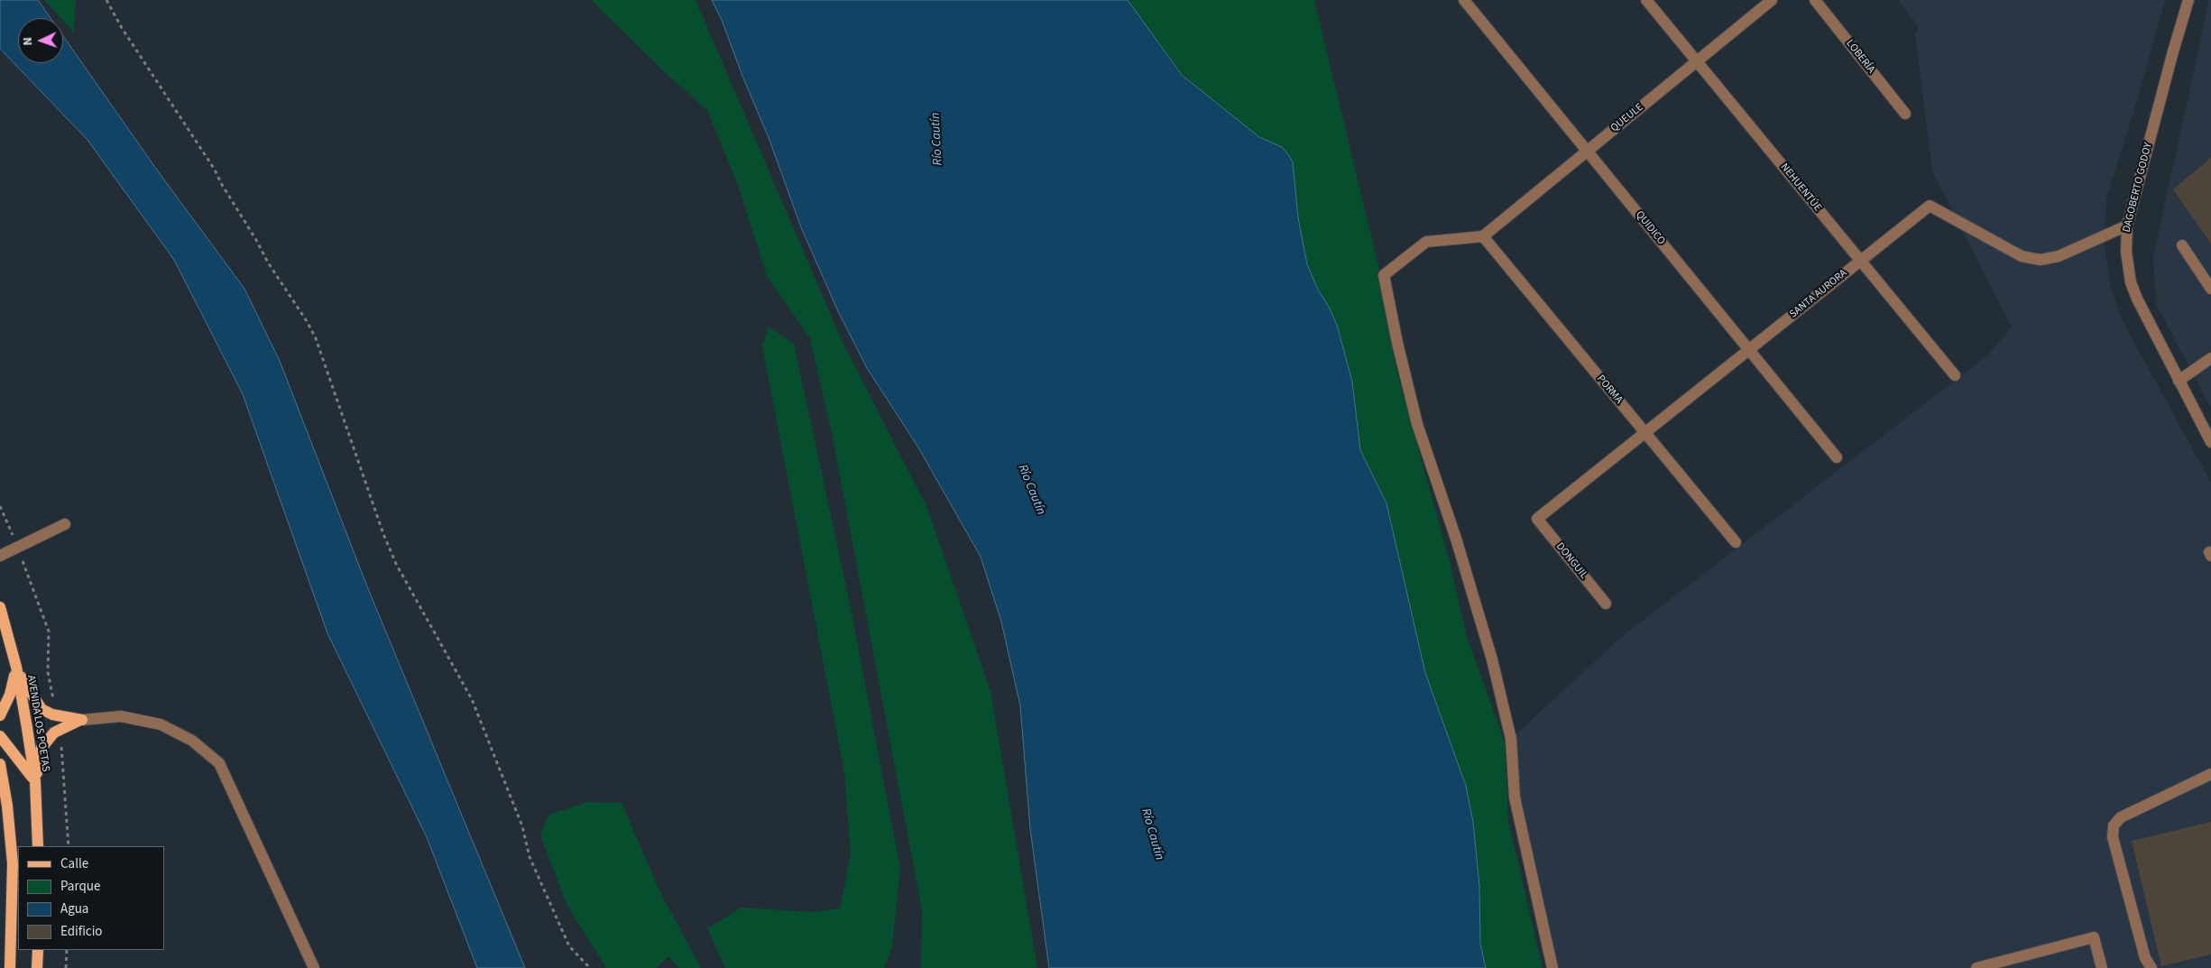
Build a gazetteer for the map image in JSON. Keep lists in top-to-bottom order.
{
  "streets": {
    "main road": ["AVENIDA LOS POETAS"],
    "street": [
      "LOBERÍA",
      "QUEULE",
      "NEHUENTÚE",
      "DAGOBERTO GODOY",
      "QUIDICO",
      "SANTA AURORA",
      "PORMA",
      "DONGUIL"
    ]
  },
  "crossings": [
    ["QUEULE", "NEHUENTÚE"],
    ["QUEULE", "QUIDICO"],
    ["QUEULE", "PORMA"],
    ["NEHUENTÚE", "SANTA AURORA"],
    ["DAGOBERTO GODOY", "SANTA AURORA"],
    ["QUIDICO", "SANTA AURORA"],
    ["SANTA AURORA", "PORMA"],
    ["SANTA AURORA", "DONGUIL"]
  ],
  "water": ["Río Cautín"],
  "legend": [
    "Calle",
    "Parque",
    "Agua",
    "Edificio"
  ],
  "north": "left"
}
